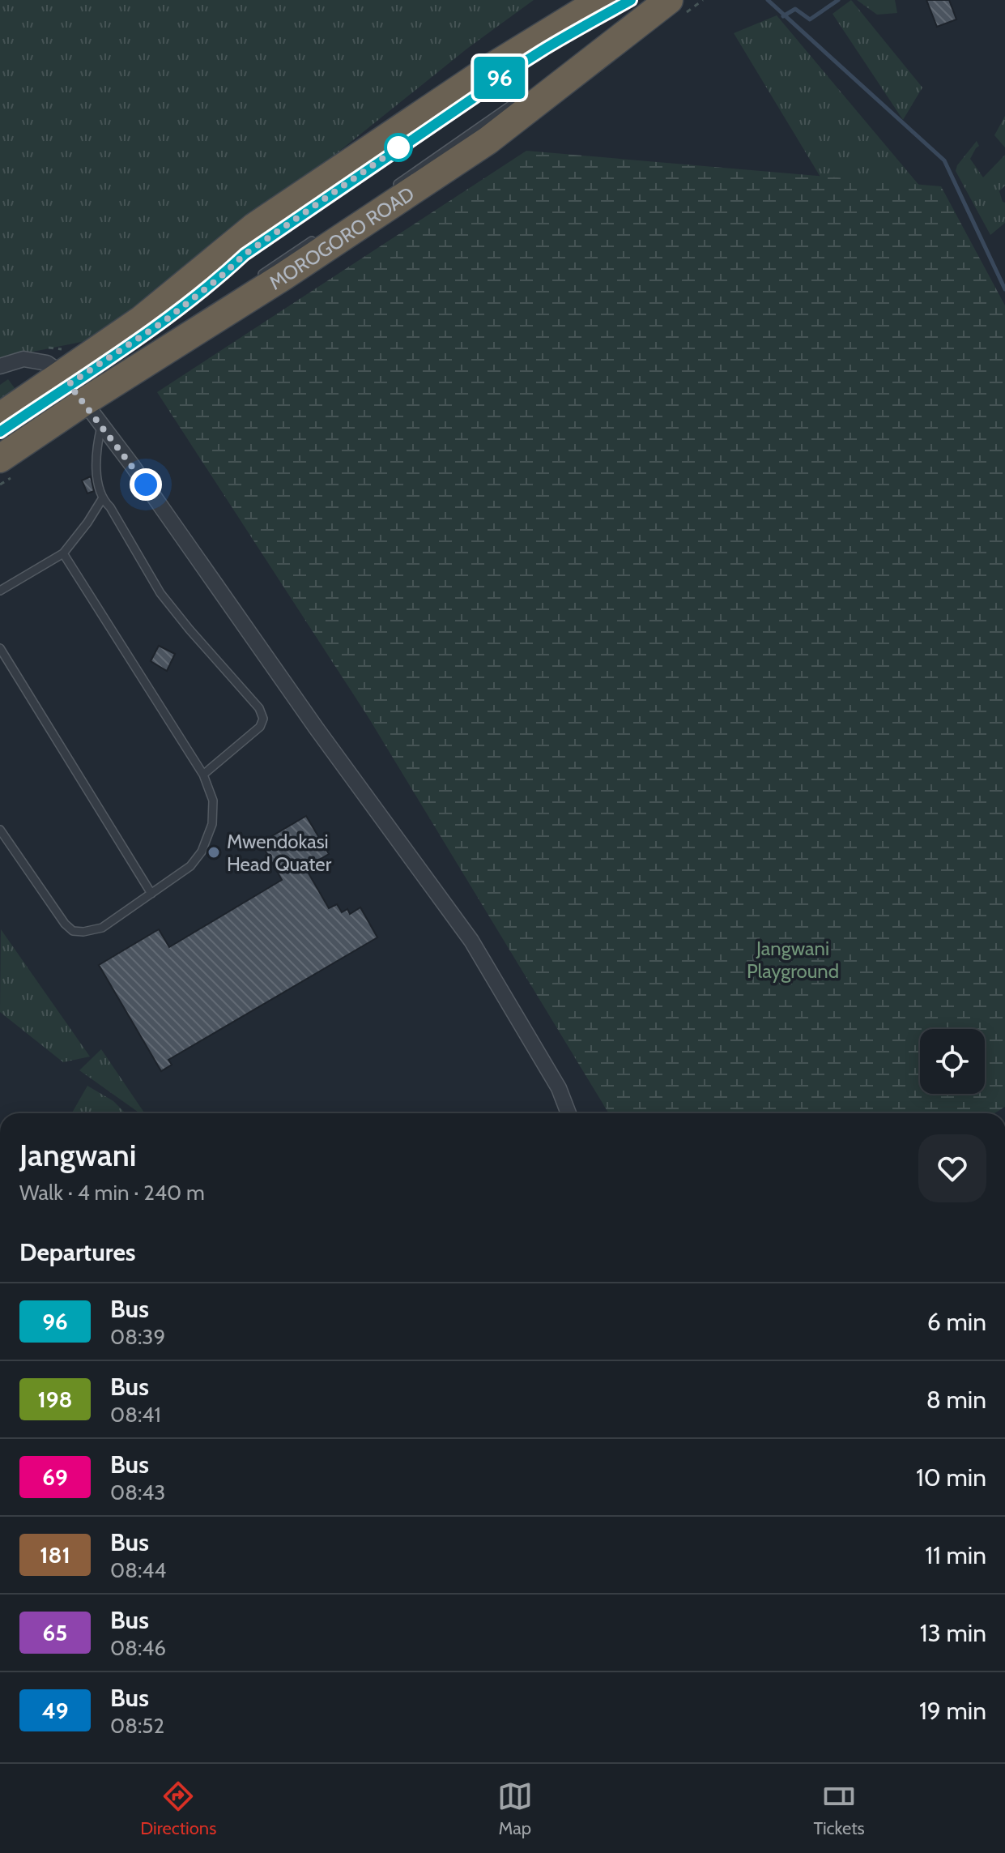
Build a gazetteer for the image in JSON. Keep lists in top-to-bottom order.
{
  "streets": {
    "highway": ["MOROGORO ROAD"]
  },
  "parks": ["Jangwani Playground"],
  "places": ["Mwendokasi Head Quater"],
  "lines": ["bus line 96"],
  "page": {
    "on_map": "96",
    "heading": [
      ["Jangwani", "Walk · 4 min · 240 m"],
      "Departures"
    ],
    "list": [
      {
        "mark": "96",
        "name": "Bus",
        "note": "08:39",
        "value": "6 min"
      },
      {
        "mark": "198",
        "name": "Bus",
        "note": "08:41",
        "value": "8 min"
      },
      {
        "mark": "69",
        "name": "Bus",
        "note": "08:43",
        "value": "10 min"
      },
      {
        "mark": "181",
        "name": "Bus",
        "note": "08:44",
        "value": "11 min"
      },
      {
        "mark": "65",
        "name": "Bus",
        "note": "08:46",
        "value": "13 min"
      },
      {
        "mark": "49",
        "name": "Bus",
        "note": "08:52",
        "value": "19 min"
      }
    ],
    "tabs": ["Directions", "Map", "Tickets"]
  }
}
